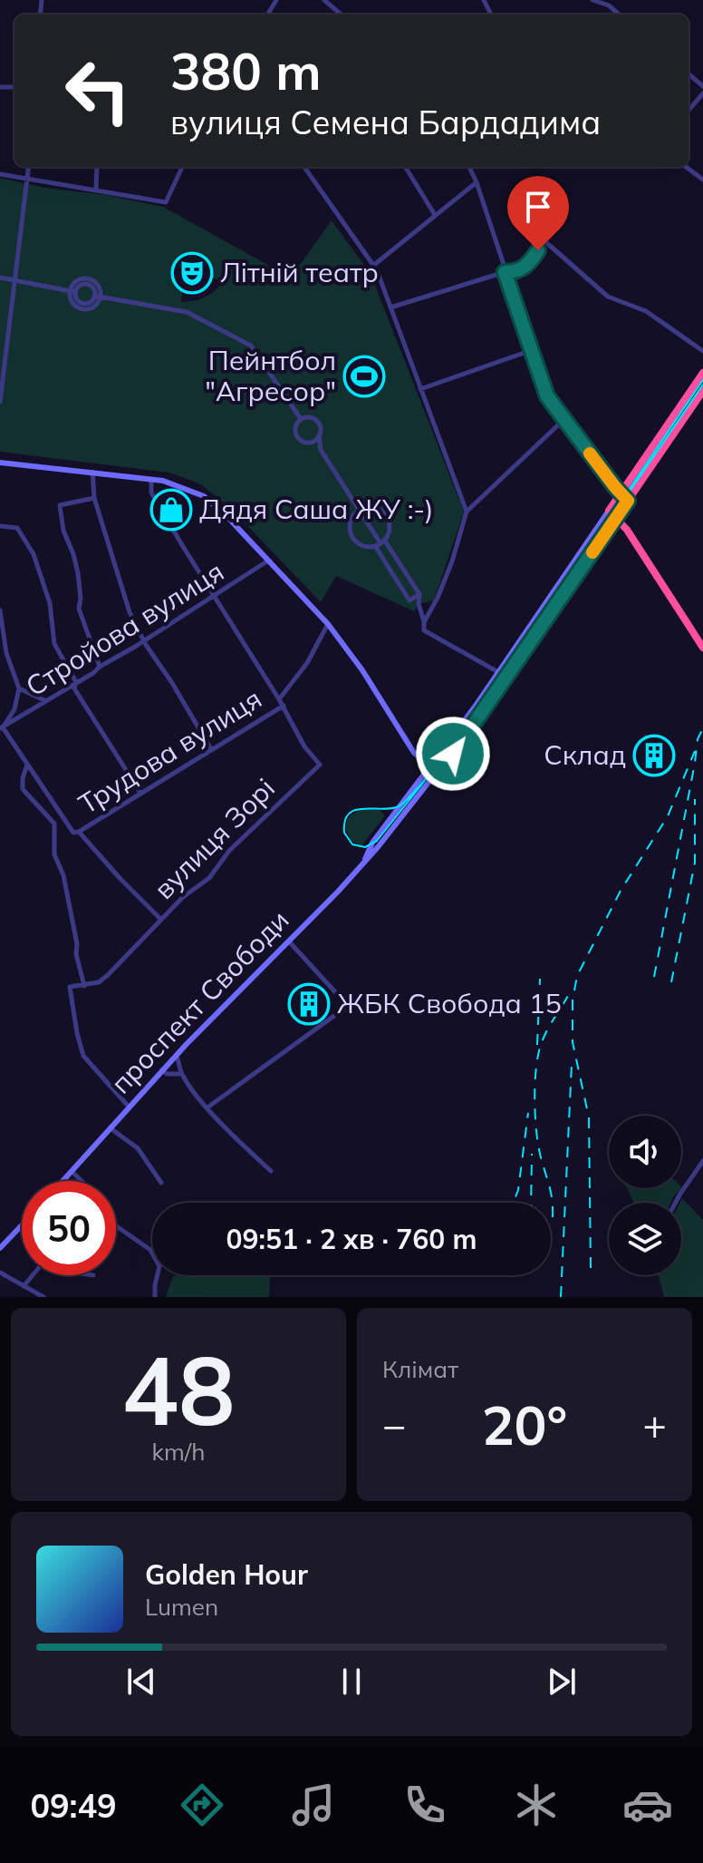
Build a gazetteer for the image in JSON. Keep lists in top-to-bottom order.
{
  "streets": {
    "highway": ["проспект Свободи"],
    "street": ["Стройова вулиця", "Трудова вулиця", "вулиця Зорі"]
  },
  "crossings": [
    ["Трудова вулиця", "вулиця Зорі"],
    ["вулиця Зорі", "проспект Свободи"]
  ],
  "places": {
    "theatre": ["Лiтнiй театр"],
    "sports": ["Пейнтбол \"Агресор\""],
    "shop": ["Дядя Саша ЖУ :-)"],
    "building": ["Склад", "ЖБК Свобода 15"]
  },
  "page": {
    "turn": ["380 m", "вулиця Семена Бардадима"],
    "limit": "50",
    "trip": "09:51 · 2 хв · 760 m",
    "tile": [
      ["48", "km/h"],
      "Клімат"
    ],
    "heat": ["−", "20°", "+"],
    "song": ["Golden Hour", "Lumen"],
    "tabs": "09:49"
  }
}
